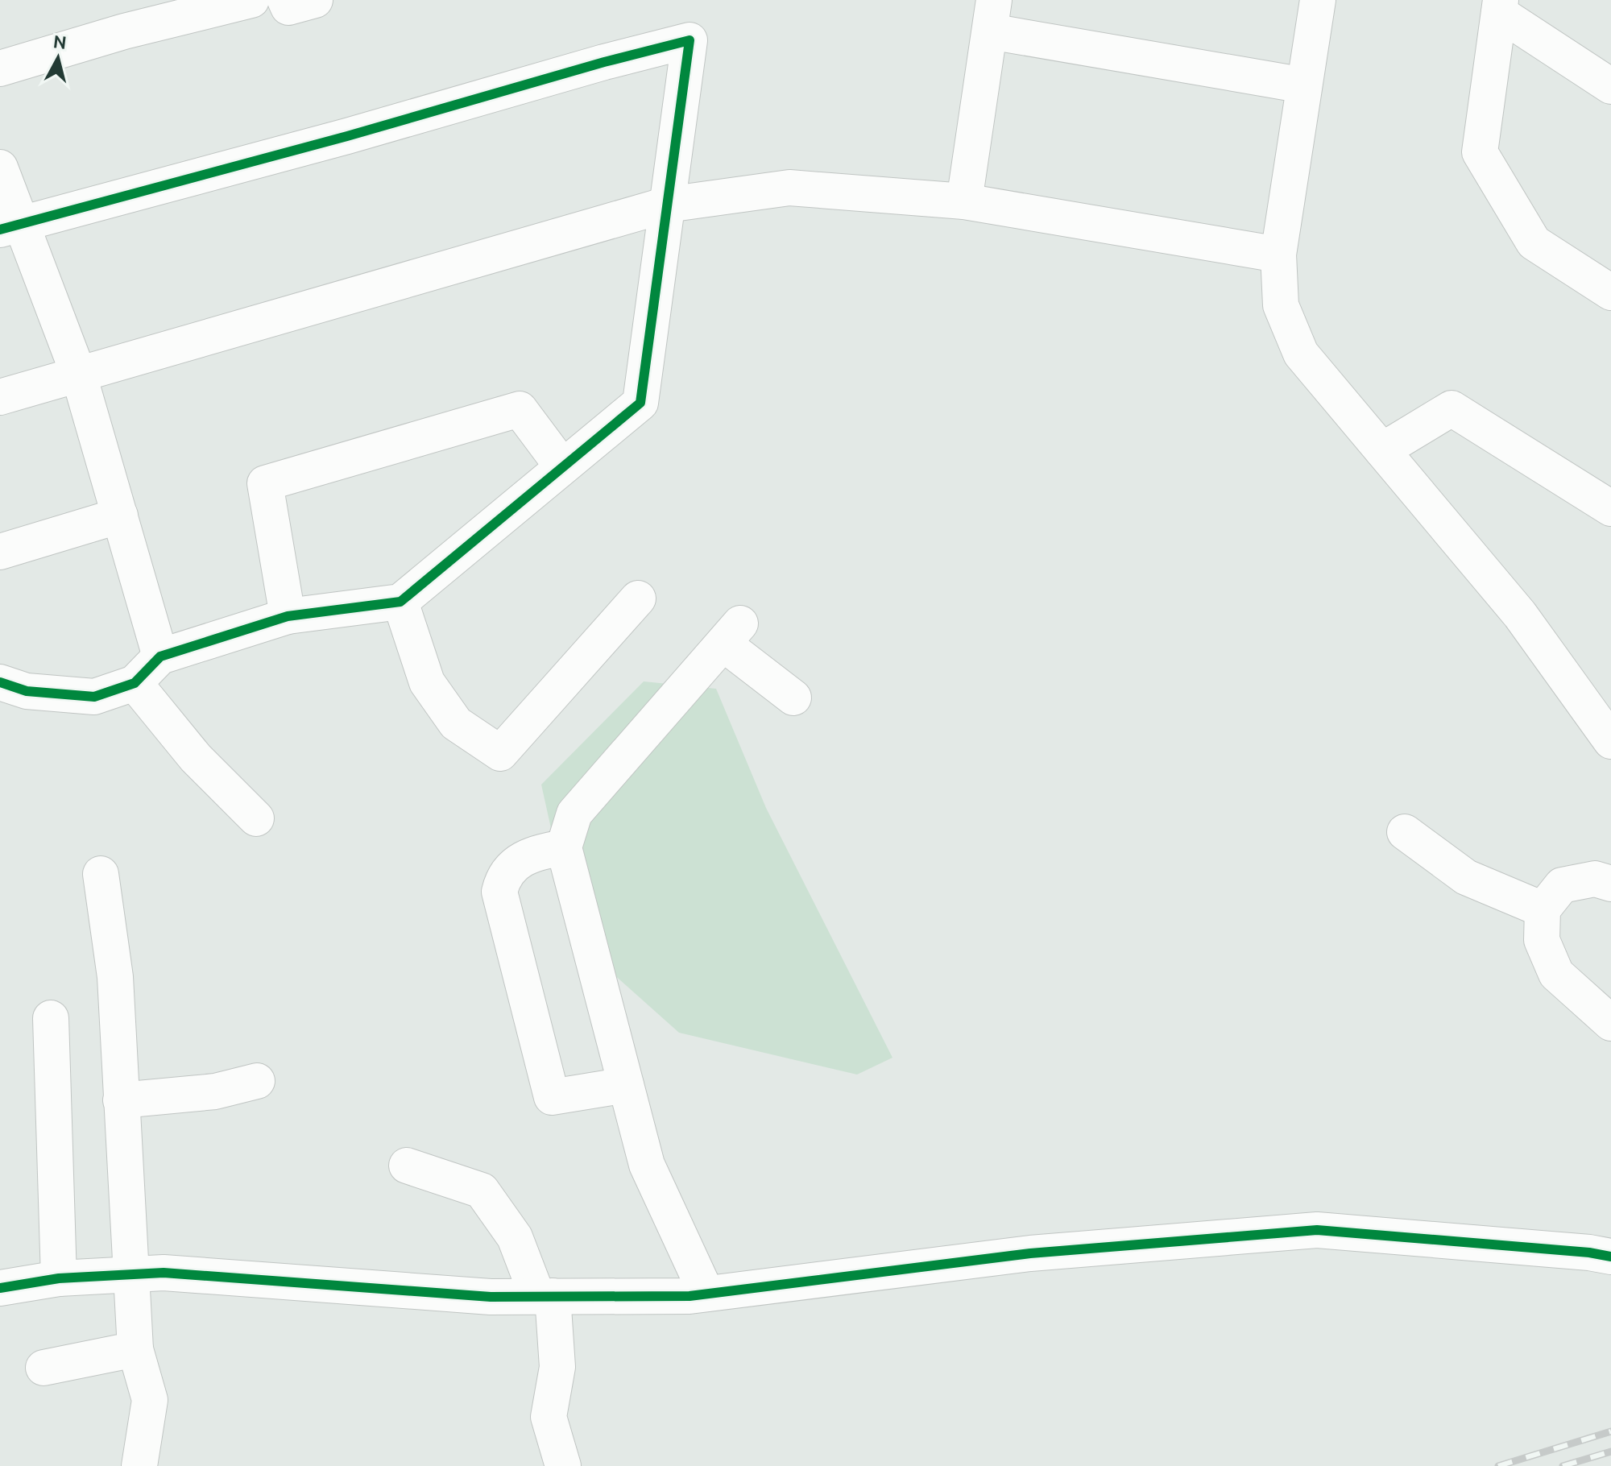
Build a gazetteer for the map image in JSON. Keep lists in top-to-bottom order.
{
  "north": "top"
}
